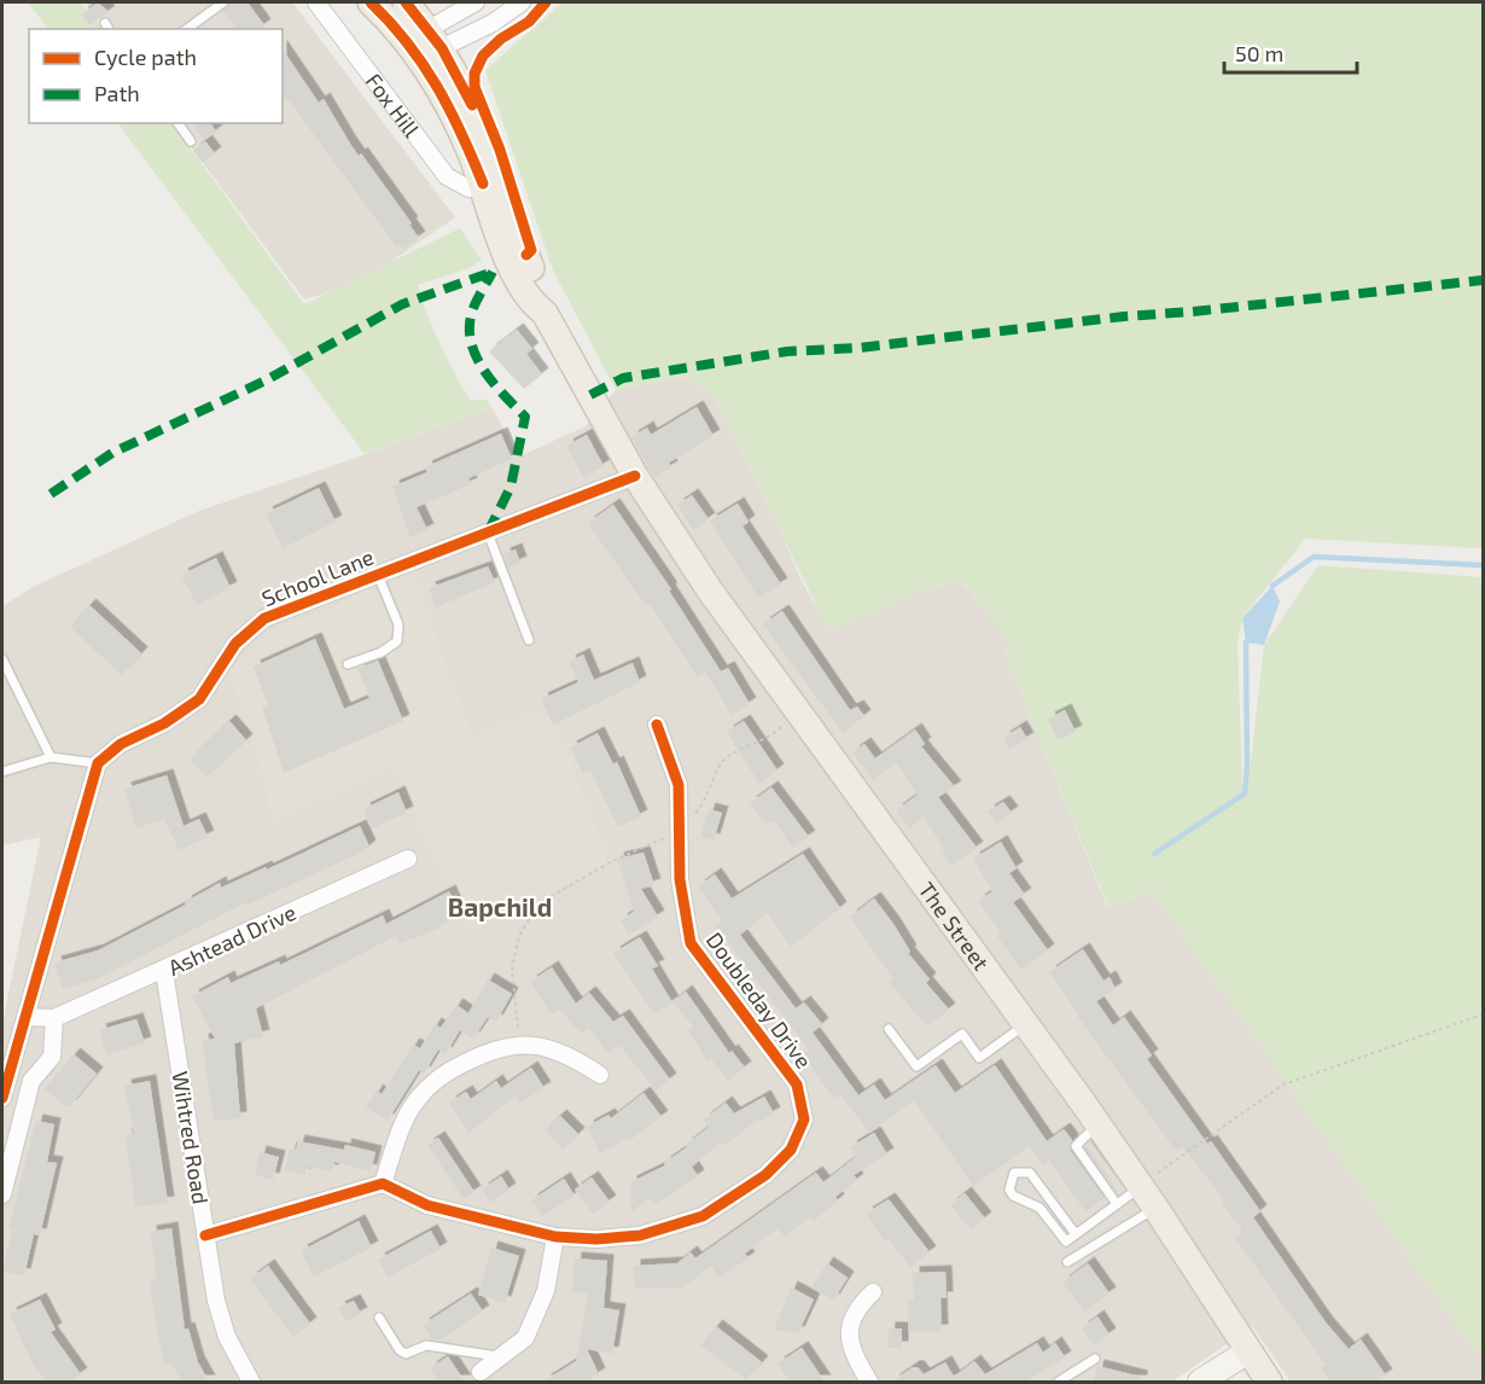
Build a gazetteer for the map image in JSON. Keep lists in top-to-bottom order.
{
  "streets": {
    "main road": ["Fox Hill", "The Street"],
    "street": [
      "School Lane",
      "Ashtead Drive",
      "Doubleday Drive",
      "Wihtred Road"
    ]
  },
  "crossings": [
    ["Fox Hill", "School Lane"],
    ["Fox Hill", "The Street"],
    ["School Lane", "The Street"],
    ["Ashtead Drive", "Wihtred Road"]
  ],
  "districts": ["Bapchild"],
  "legend": ["Cycle path", "Path"],
  "scale_bar": "50 m"
}
